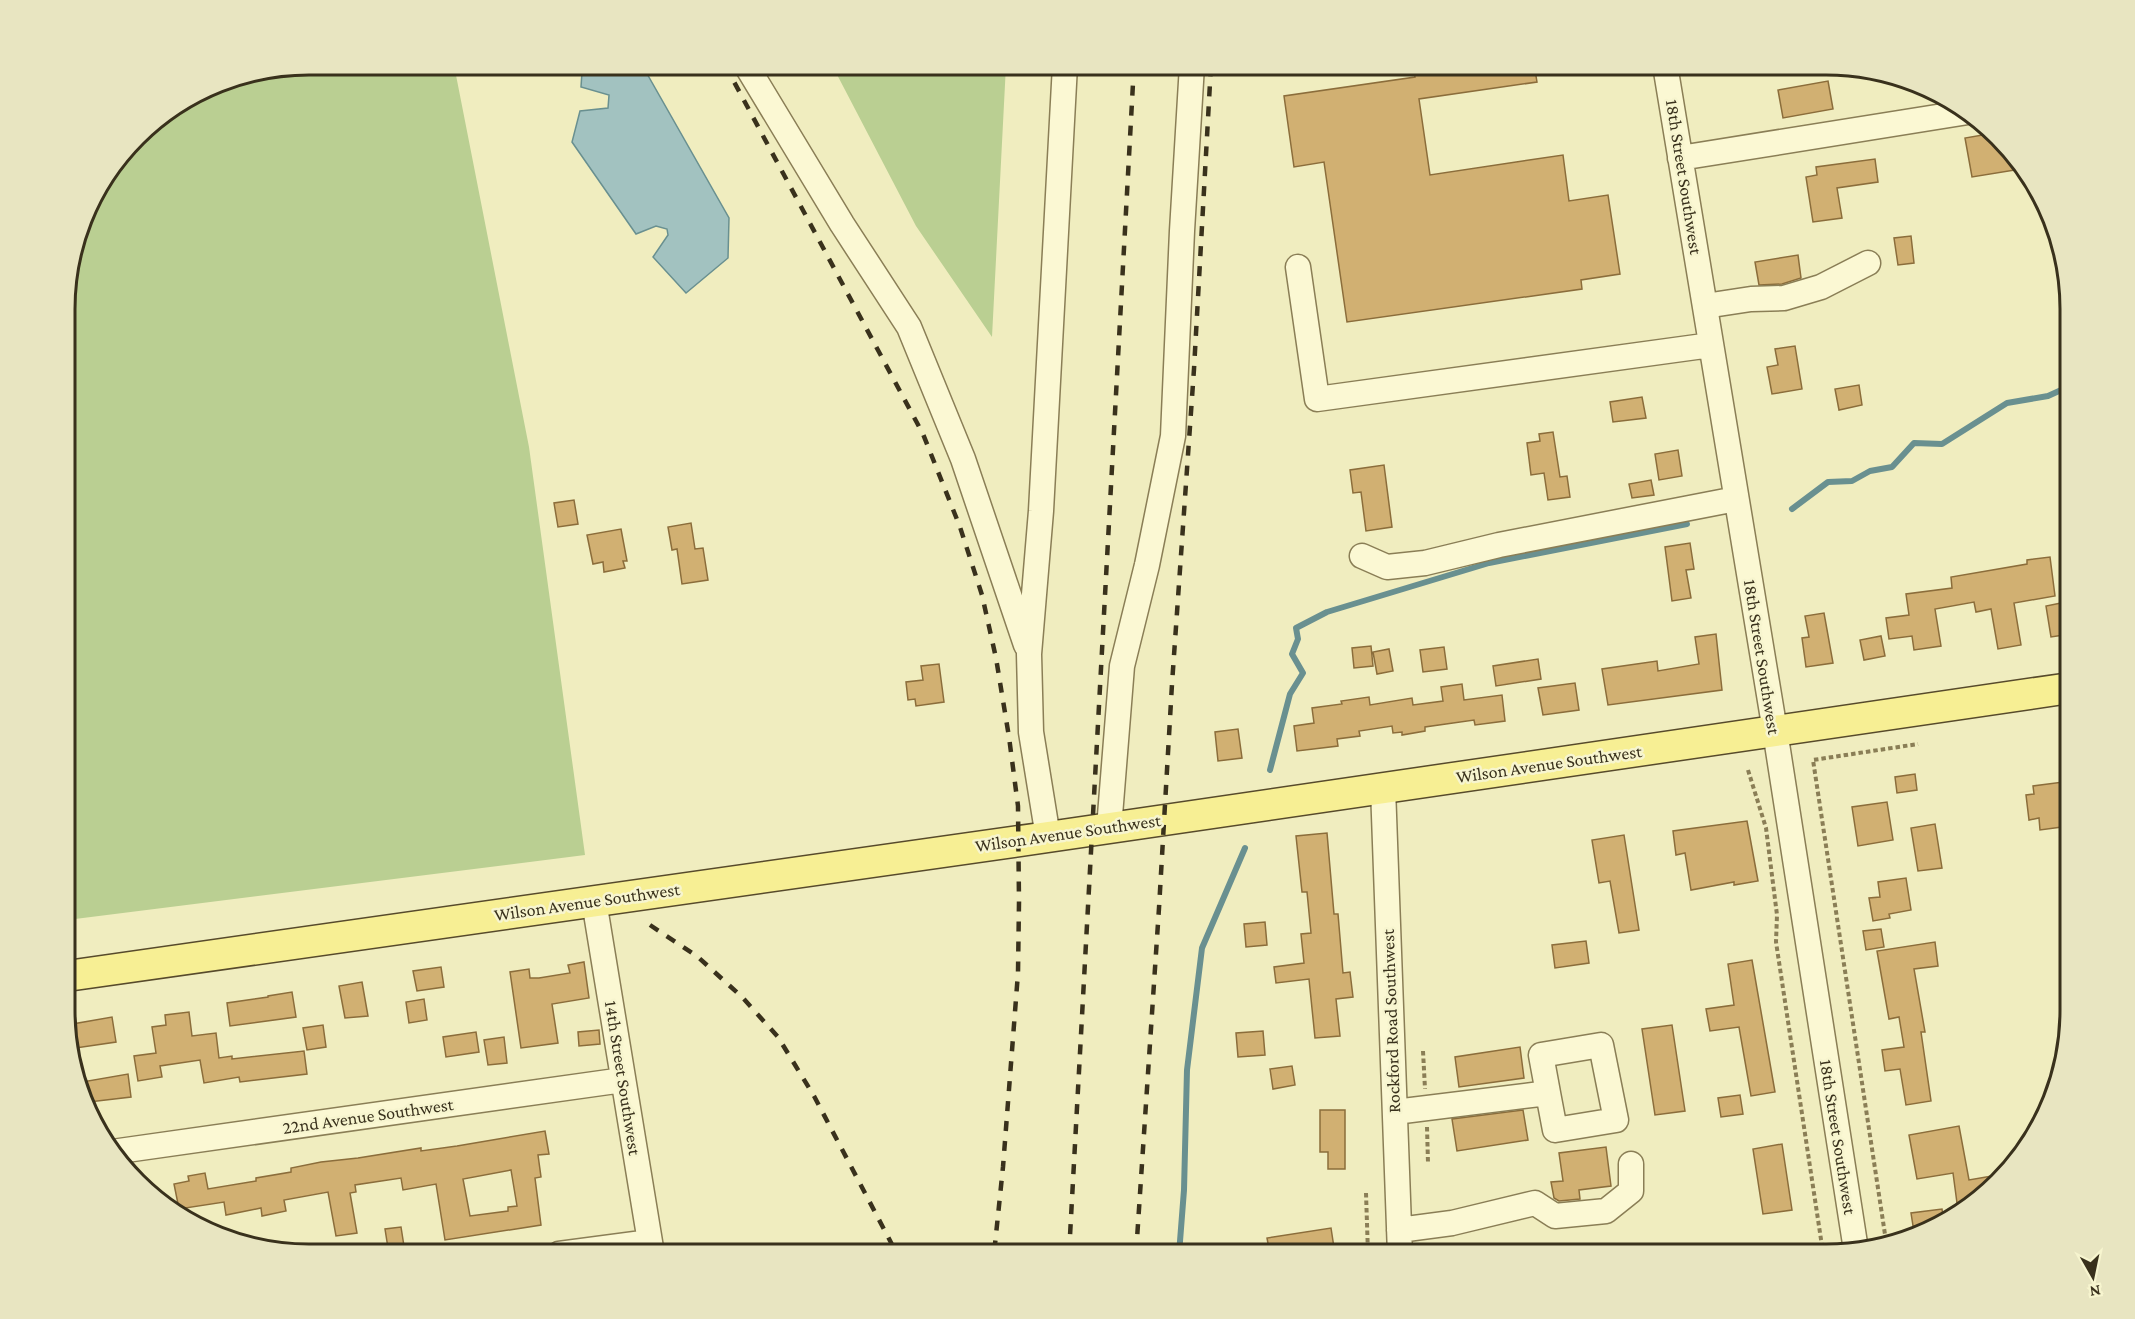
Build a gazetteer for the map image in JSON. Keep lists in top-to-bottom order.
{
  "streets": {
    "main road": ["Wilson Avenue Southwest"],
    "street": [
      "18th Street Southwest",
      "Rockford Road Southwest",
      "14th Street Southwest",
      "22nd Avenue Southwest"
    ]
  },
  "crossings": [
    ["18th Street Southwest", "Wilson Avenue Southwest"],
    ["Wilson Avenue Southwest", "Rockford Road Southwest"],
    ["Wilson Avenue Southwest", "14th Street Southwest"],
    ["14th Street Southwest", "22nd Avenue Southwest"]
  ],
  "north": "bottom"
}
